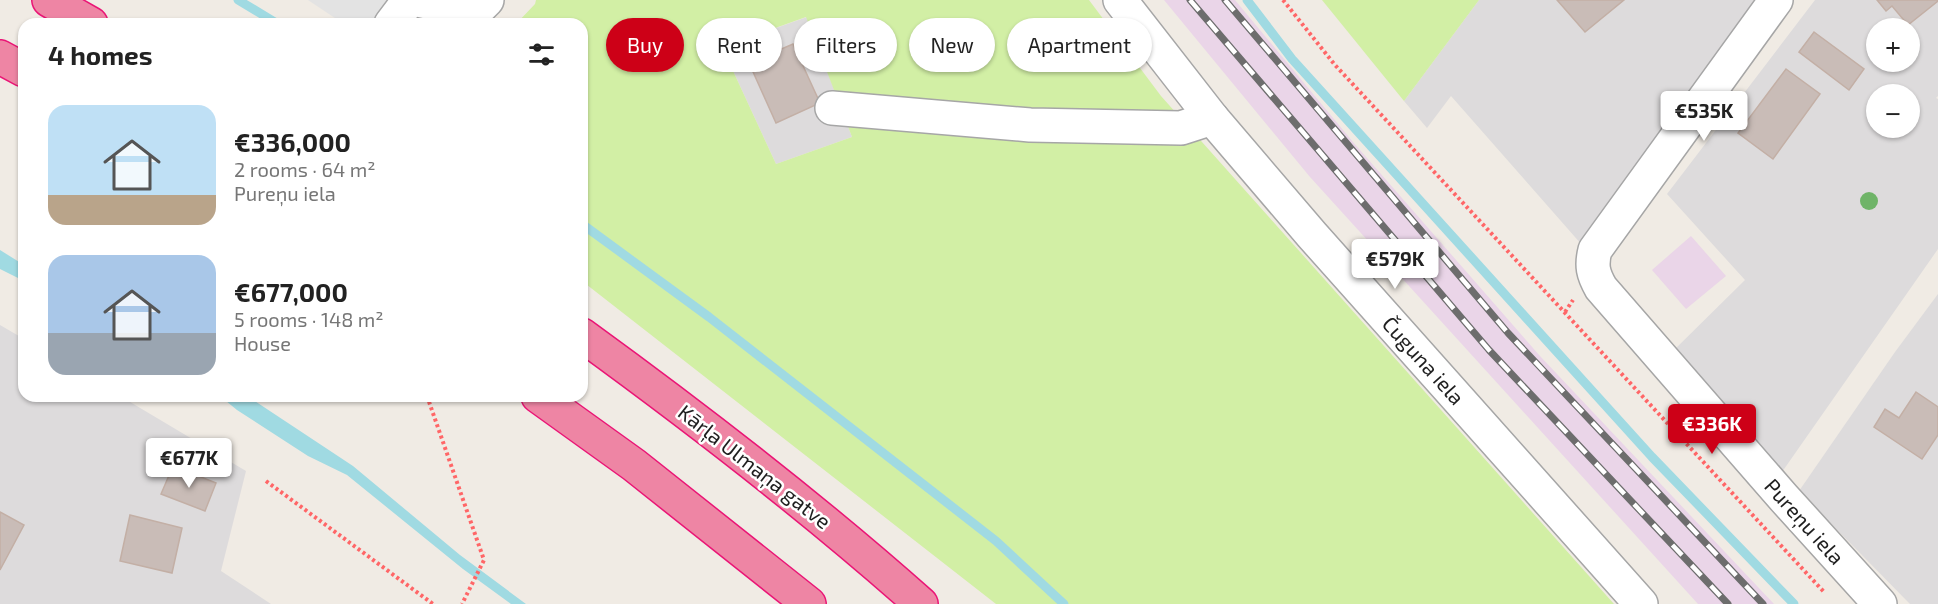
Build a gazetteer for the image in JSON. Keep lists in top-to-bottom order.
{
  "streets": {
    "highway": ["Kārļa Ulmaņa gatve"],
    "street": ["Čuguna iela", "Pureņu iela"]
  },
  "page": {
    "map_buttons": ["+", "−"],
    "chip": [
      "Buy",
      "Rent",
      "Filters",
      "New",
      "Apartment"
    ],
    "heading": "4 homes",
    "list": [
      {
        "name": "€336,000",
        "note": "2 rooms · 64 m² · Pureņu iela"
      },
      {
        "name": "€677,000",
        "note": "5 rooms · 148 m² · House"
      }
    ],
    "price": [
      "€535K",
      "€579K",
      "€336K",
      "€677K"
    ]
  }
}
